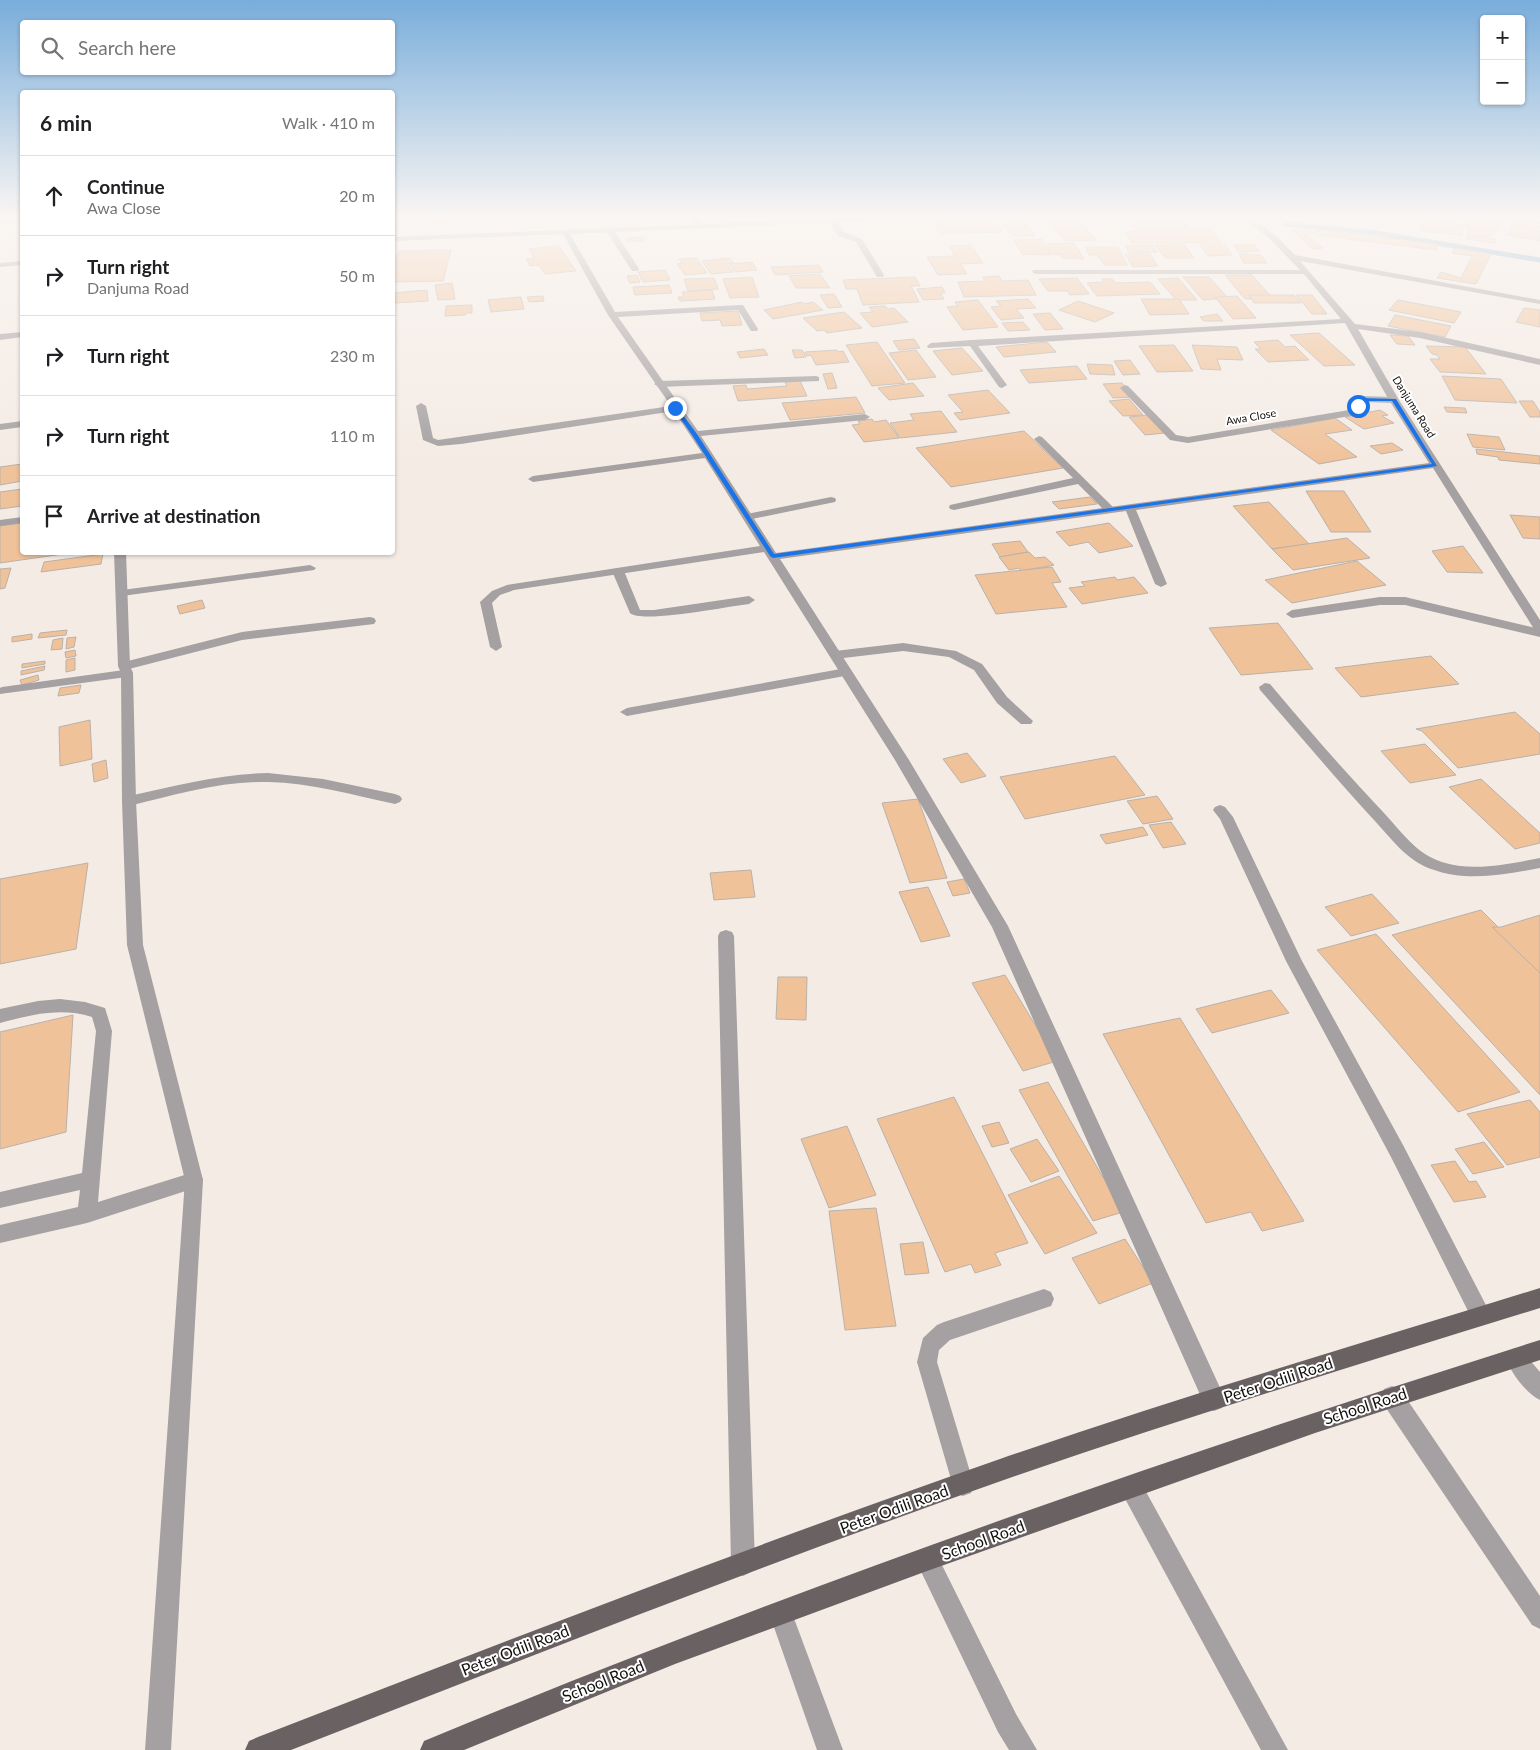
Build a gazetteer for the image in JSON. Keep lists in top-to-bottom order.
{
  "streets": {
    "main road": ["Peter Odili Road", "School Road"],
    "street": ["Danjuma Road", "Awa Close"]
  },
  "crossings": [
    ["Danjuma Road", "Awa Close"]
  ],
  "page": {
    "map_buttons": ["+", "−"],
    "search": "Search here",
    "heading": ["6 min", "Walk · 410 m"],
    "list": [
      ["Continue", "Awa Close", "20 m"],
      ["Turn right", "Danjuma Road", "50 m"],
      ["Turn right", "230 m"],
      ["Turn right", "110 m"],
      "Arrive at destination"
    ]
  }
}
